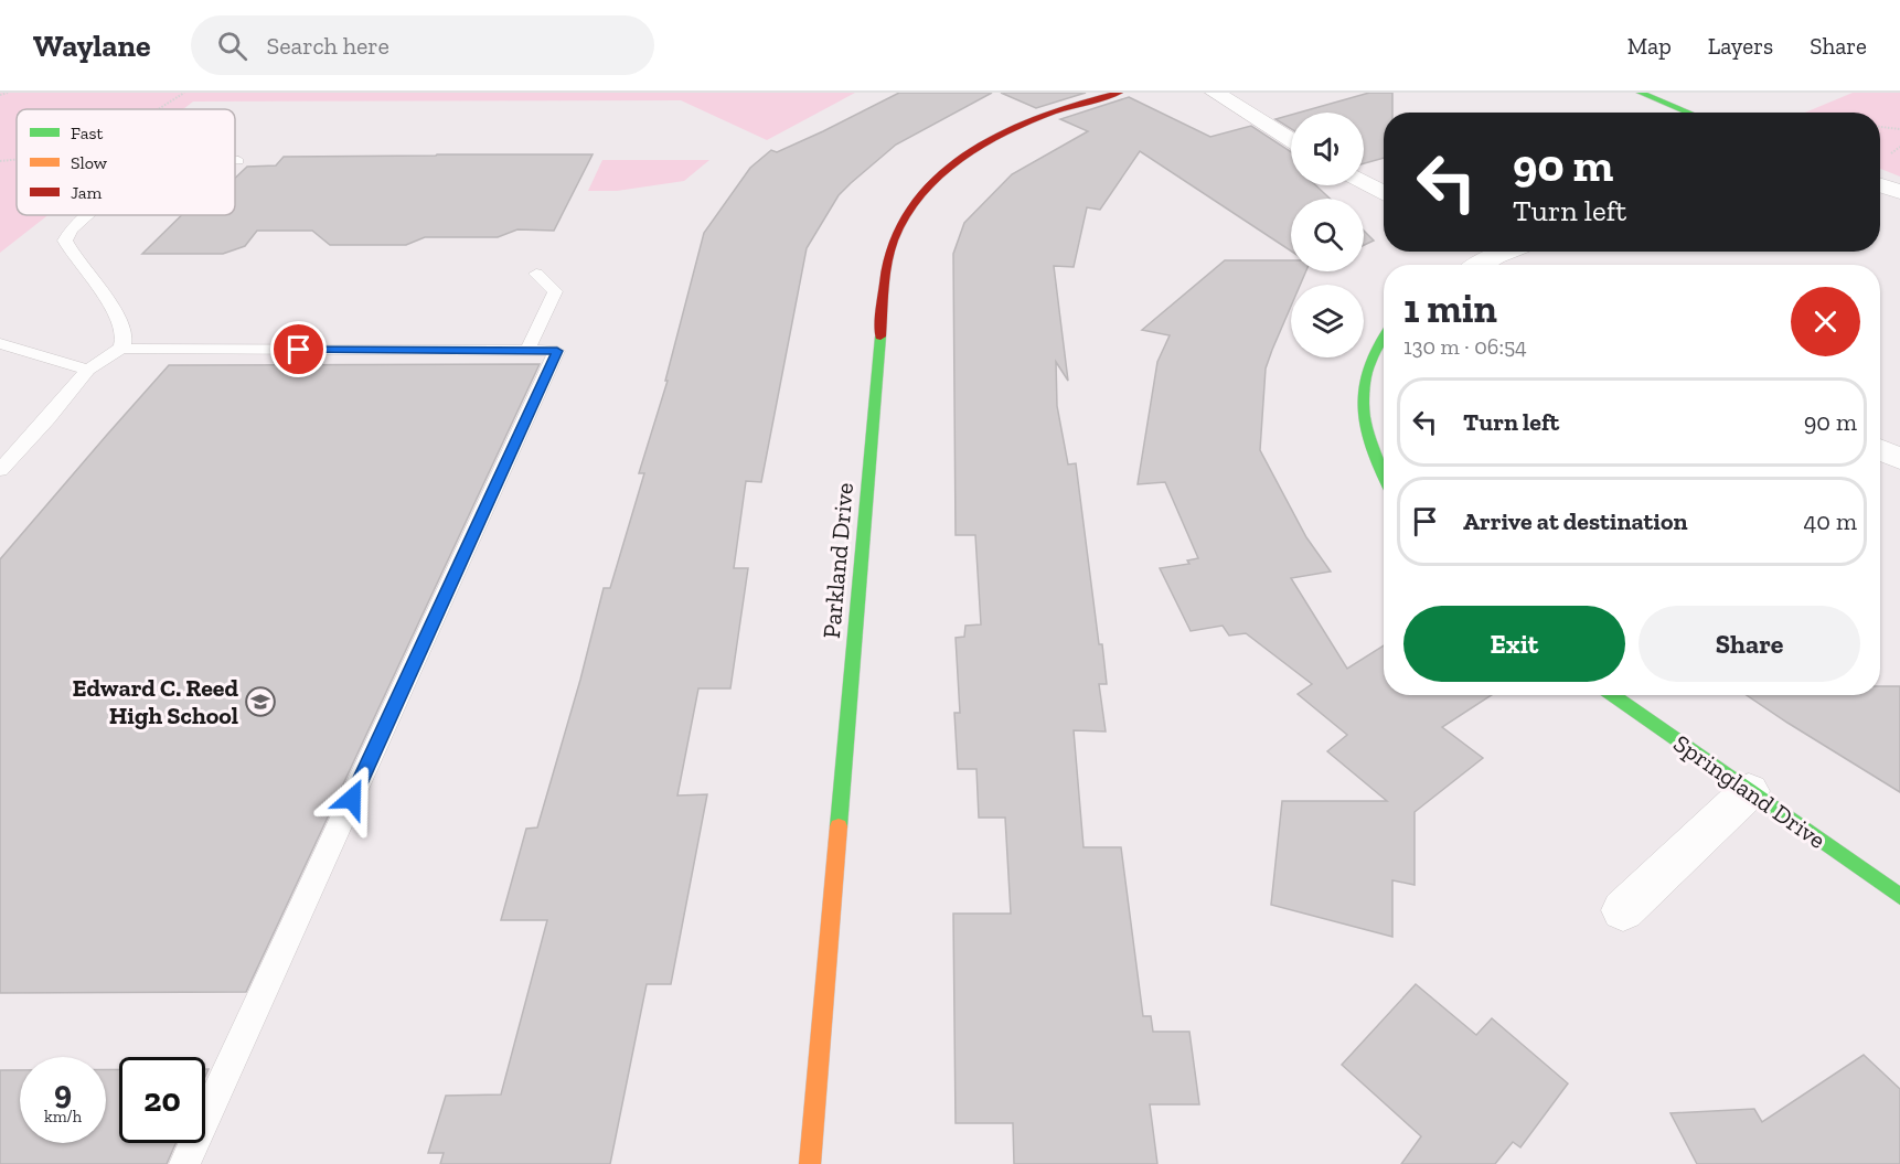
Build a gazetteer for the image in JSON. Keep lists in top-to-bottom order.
{
  "streets": {
    "street": ["Parkland Drive", "Springland Drive"]
  },
  "places": {
    "school or university": ["Edward C. Reed High School"]
  },
  "legend": ["Fast", "Slow", "Jam"],
  "page": {
    "header": "Waylane",
    "search": "Search here",
    "nav": ["Map", "Layers", "Share"],
    "turn": ["90 m", "Turn left"],
    "heading": ["1 min", "130 m · 06:54"],
    "list": [
      {
        "name": "Turn left",
        "value": "90 m"
      },
      {
        "name": "Arrive at destination",
        "value": "40 m"
      }
    ],
    "buttons": ["Exit", "Share"],
    "speed": "9 km/h",
    "limit": "20"
  }
}
